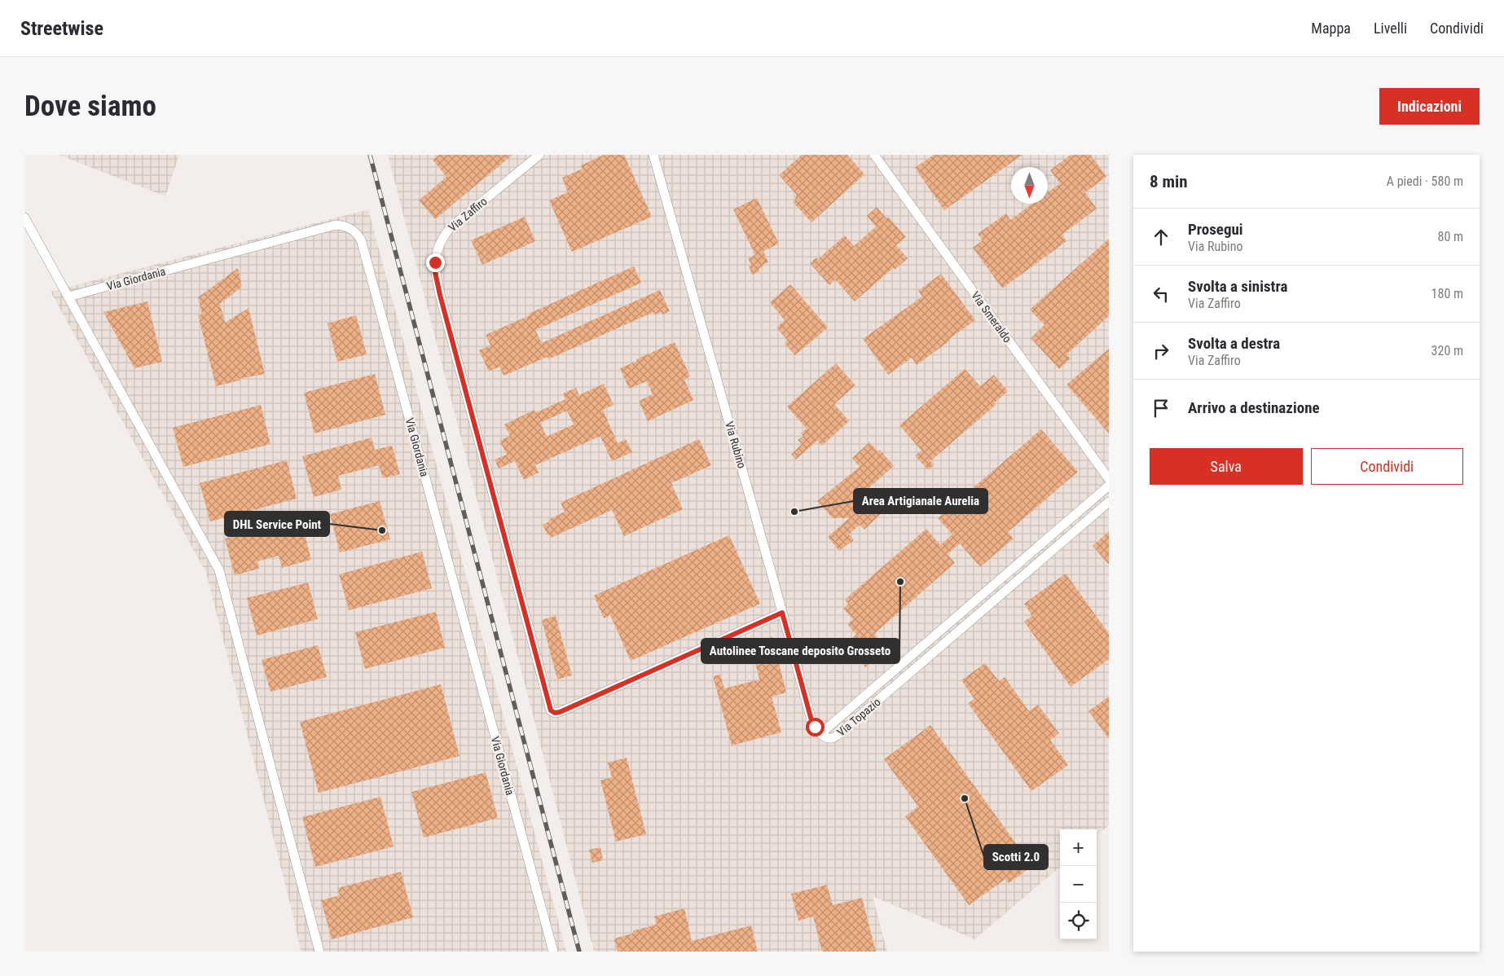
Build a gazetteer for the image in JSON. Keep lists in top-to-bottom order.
{
  "streets": {
    "street": [
      "Via Zaffiro",
      "Via Giordania",
      "Via Smeraldo",
      "Via Rubino",
      "Via Topazio"
    ]
  },
  "crossings": [
    ["Via Zaffiro", "Via Rubino"],
    ["Via Rubino", "Via Topazio"]
  ],
  "places": [
    "Area Artigianale Aurelia",
    "DHL Service Point",
    "Autolinee Toscane deposito Grosseto",
    "Scotti 2.0"
  ],
  "north": "bottom",
  "page": {
    "header": "Streetwise",
    "nav": ["Mappa", "Livelli", "Condividi"],
    "buttons": [
      "Indicazioni",
      ["Salva", "Condividi"]
    ],
    "title": "Dove siamo",
    "heading": ["8 min", "A piedi · 580 m"],
    "list": [
      ["Prosegui", "Via Rubino", "80 m"],
      ["Svolta a sinistra", "Via Zaffiro", "180 m"],
      ["Svolta a destra", "Via Zaffiro", "320 m"],
      "Arrivo a destinazione"
    ],
    "map_buttons": ["+", "−"]
  }
}
